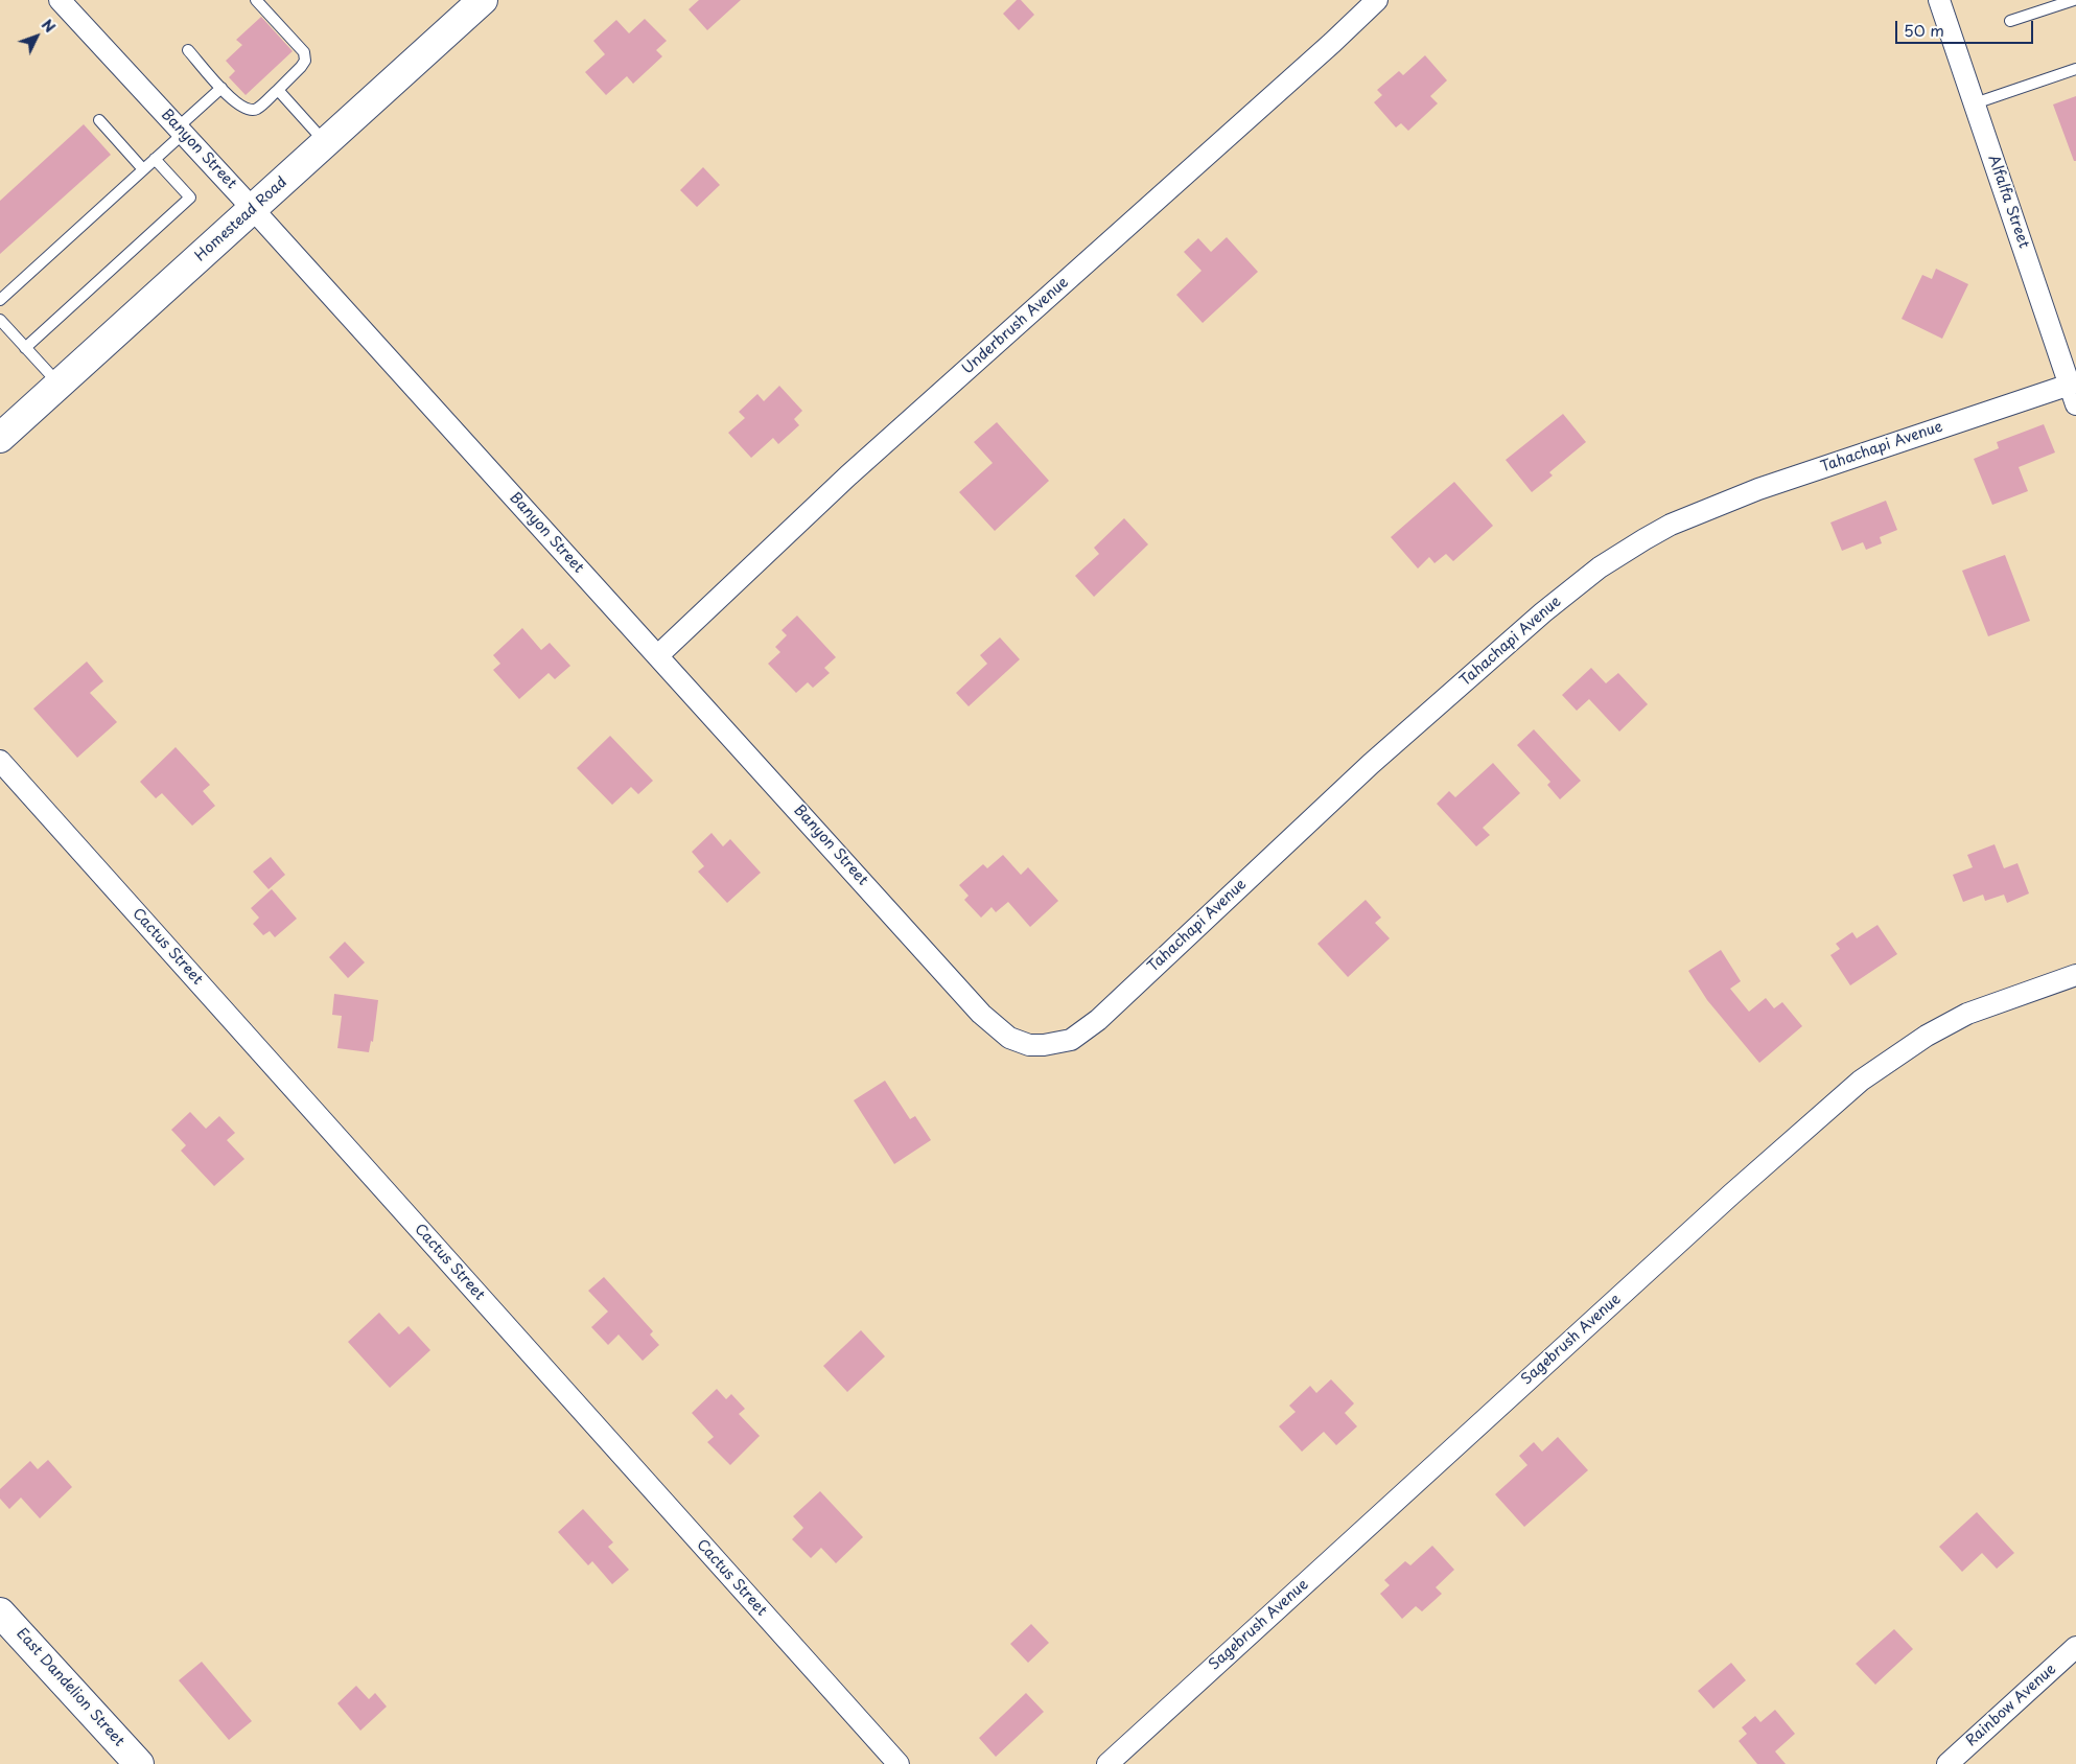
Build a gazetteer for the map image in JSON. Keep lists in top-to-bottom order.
{
  "streets": {
    "main road": ["Homestead Road", "East Dandelion Street"],
    "street": [
      "Banyon Street",
      "Alfalfa Street",
      "Underbrush Avenue",
      "Tahachapi Avenue",
      "Cactus Street",
      "Sagebrush Avenue",
      "Rainbow Avenue"
    ]
  },
  "crossings": [
    ["Banyon Street", "Homestead Road"],
    ["Banyon Street", "Underbrush Avenue"],
    ["Banyon Street", "Tahachapi Avenue"],
    ["Alfalfa Street", "Tahachapi Avenue"]
  ],
  "scale_bar": "50 m",
  "north": "top right"
}
